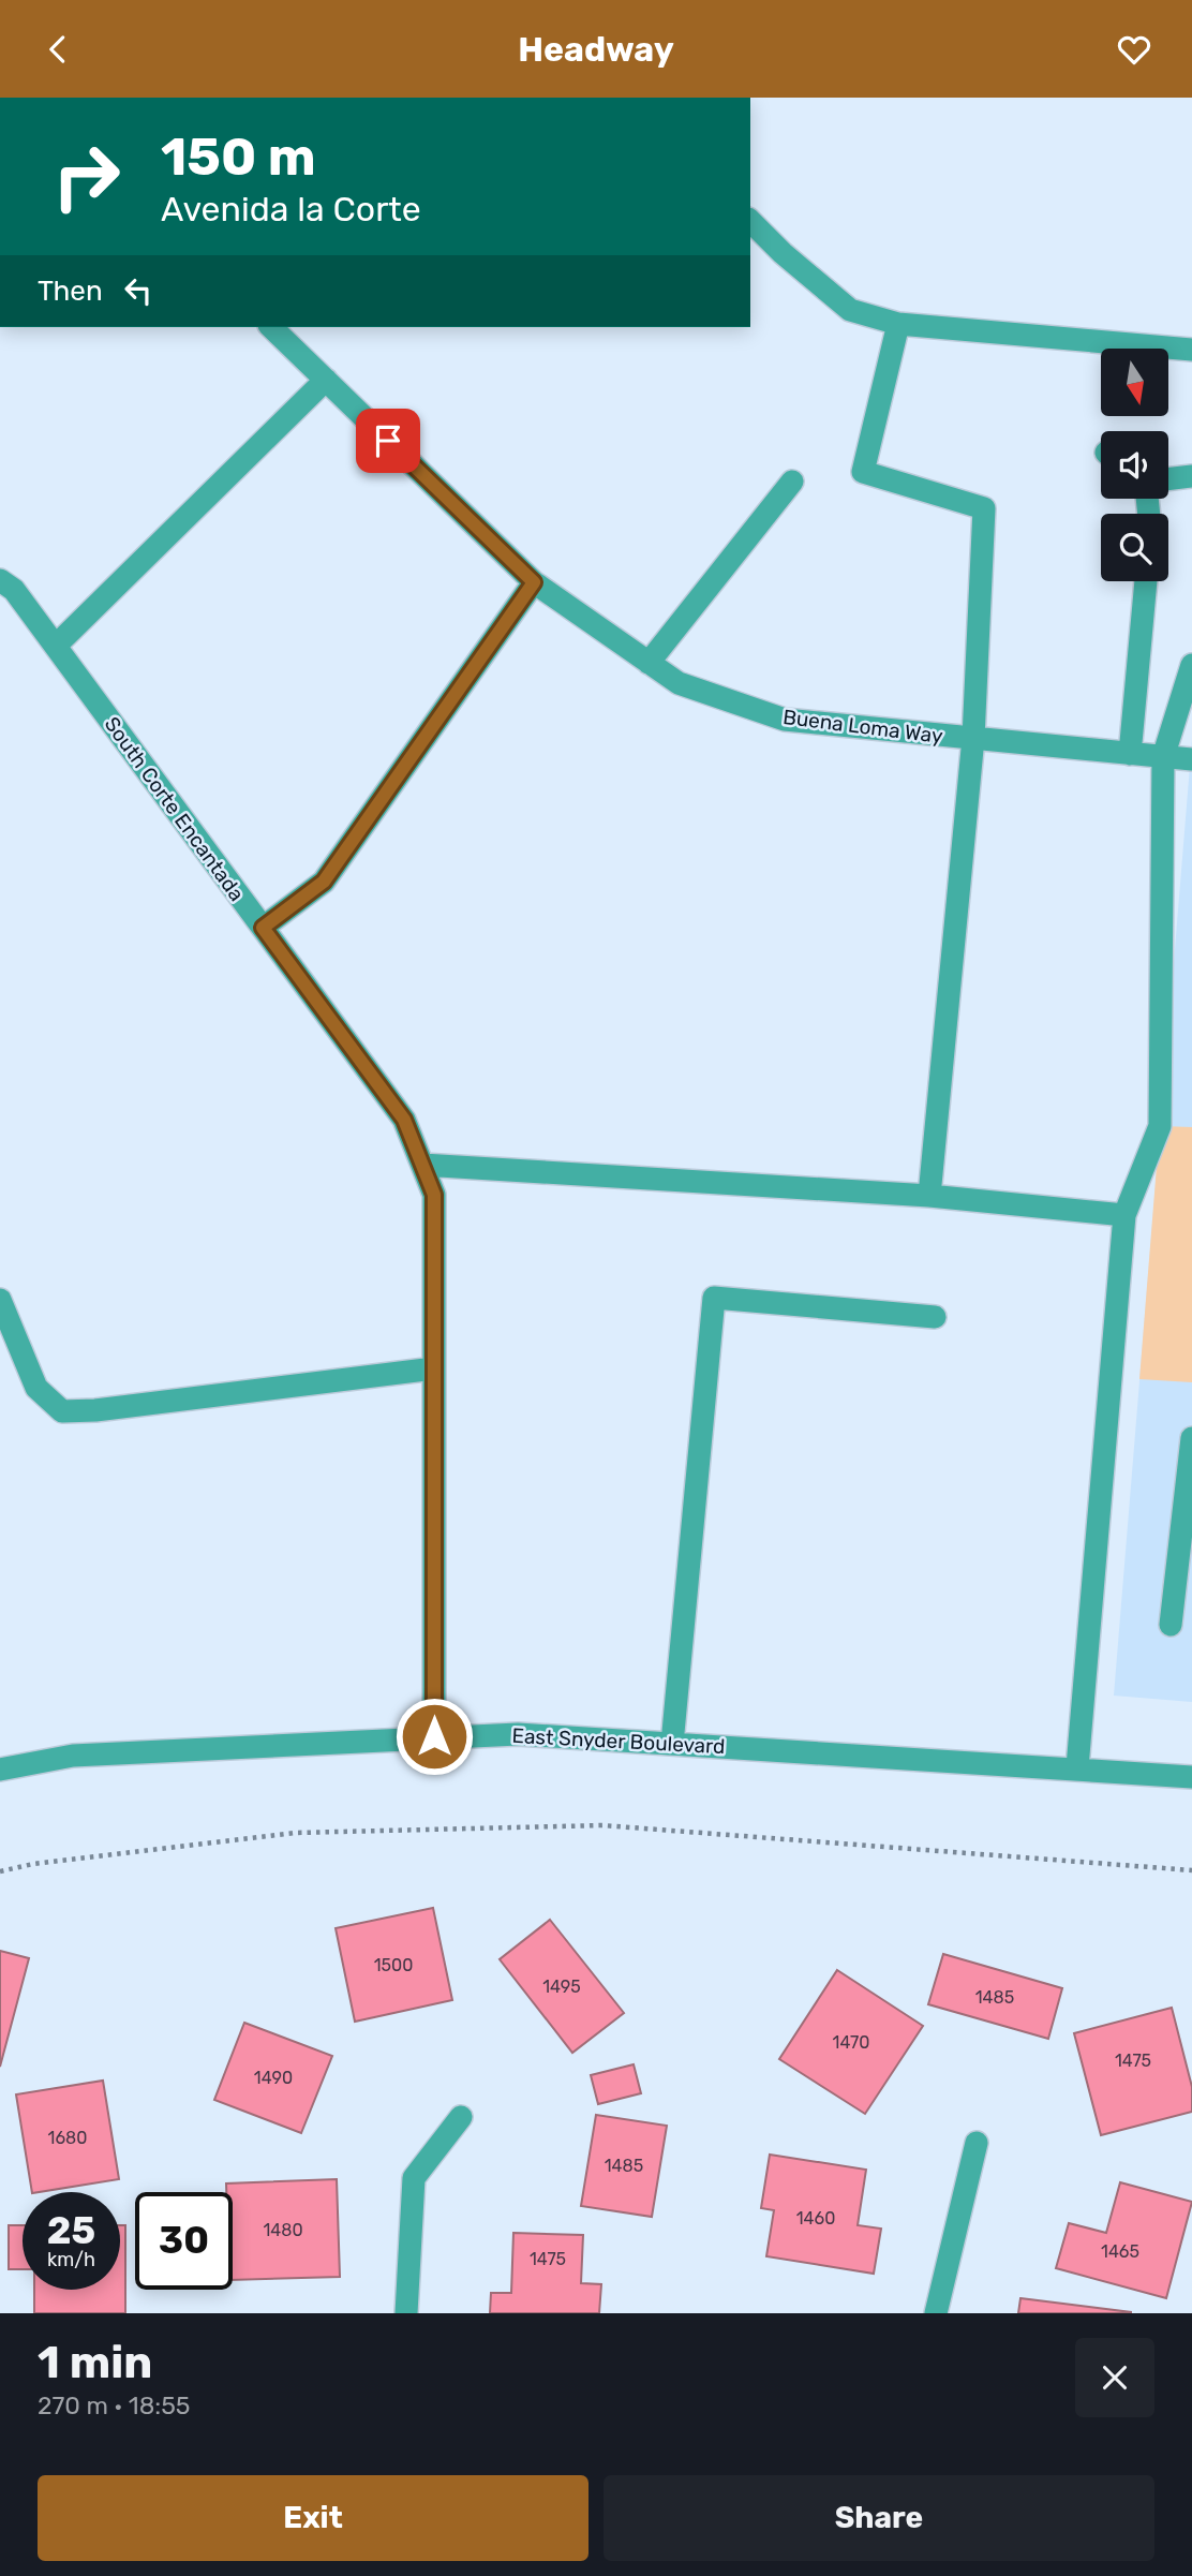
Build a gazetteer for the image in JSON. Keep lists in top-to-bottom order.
{
  "streets": {
    "street": ["Buena Loma Way", "South Corte Encantada", "East Snyder Boulevard"]
  },
  "crossings": [
    ["South Corte Encantada", "East Snyder Boulevard"]
  ],
  "house_numbers": [
    "1500",
    "1495",
    "1485",
    "1470",
    "1475",
    "1490",
    "1680",
    "1485",
    "1460",
    "1480",
    "1465",
    "1475"
  ],
  "north": "bottom",
  "page": {
    "header": "Headway",
    "turn": ["150 m", "Avenida la Corte"],
    "then": "Then",
    "speed": "25 km/h",
    "limit": "30",
    "heading": ["1 min", "270 m · 18:55"],
    "buttons": ["Exit", "Share"]
  }
}
